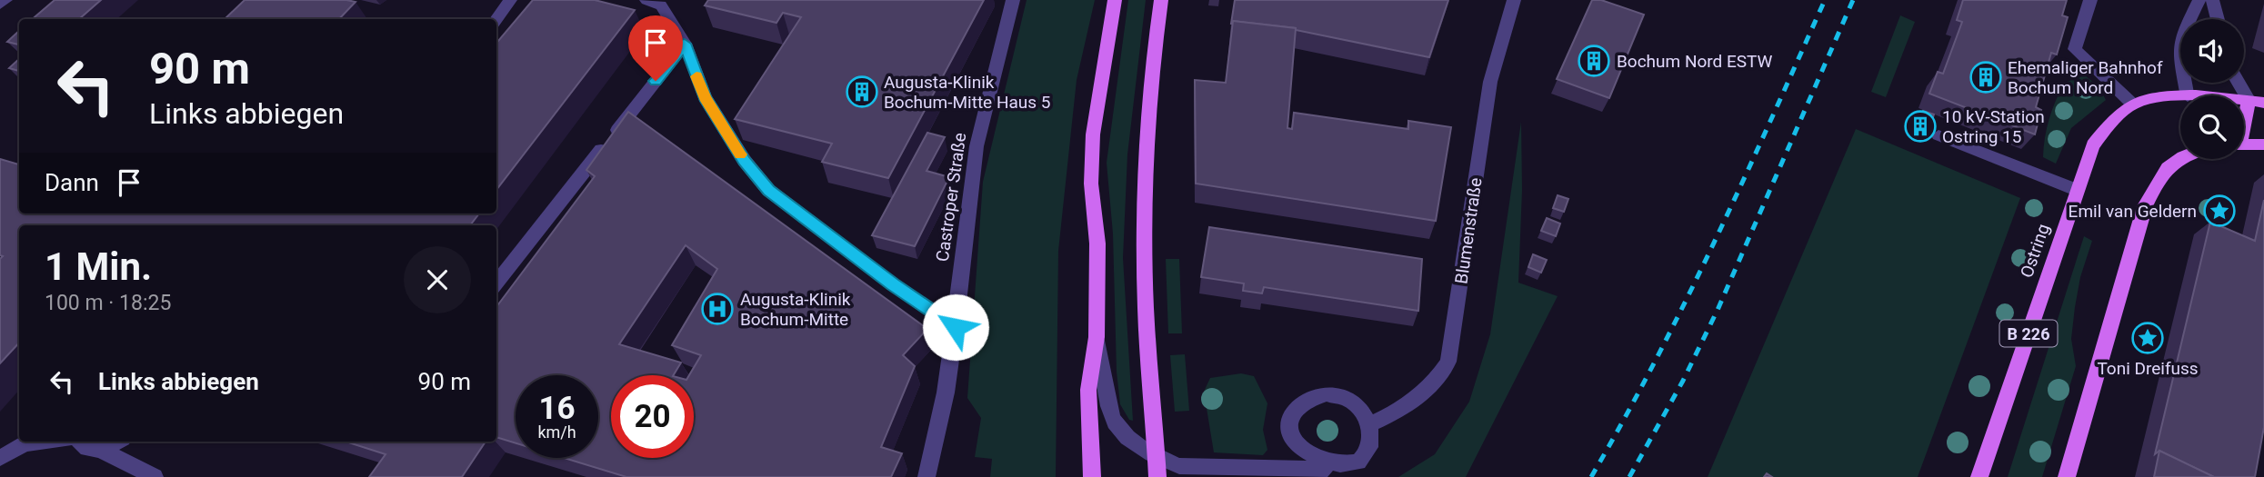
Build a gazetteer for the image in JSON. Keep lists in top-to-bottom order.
{
  "streets": {
    "main road": ["Ostring", "B 226"],
    "street": ["Castroper Straße", "Blumenstraße"]
  },
  "places": {
    "building": [
      "Bochum Nord ESTW",
      "Ehemaliger Bahnhof Bochum Nord",
      "Augusta-Klinik Bochum-Mitte Haus 5",
      "10 kV-Station Ostring 15"
    ],
    "place": ["Emil van Geldern", "Toni Dreifuss"],
    "hospital": ["Augusta-Klinik Bochum-Mitte"]
  },
  "page": {
    "turn": ["90 m", "Links abbiegen"],
    "then": "Dann",
    "heading": ["1 Min.", "100 m · 18:25"],
    "list": [
      {
        "name": "Links abbiegen",
        "value": "90 m"
      }
    ],
    "speed": "16 km/h",
    "limit": "20"
  }
}
